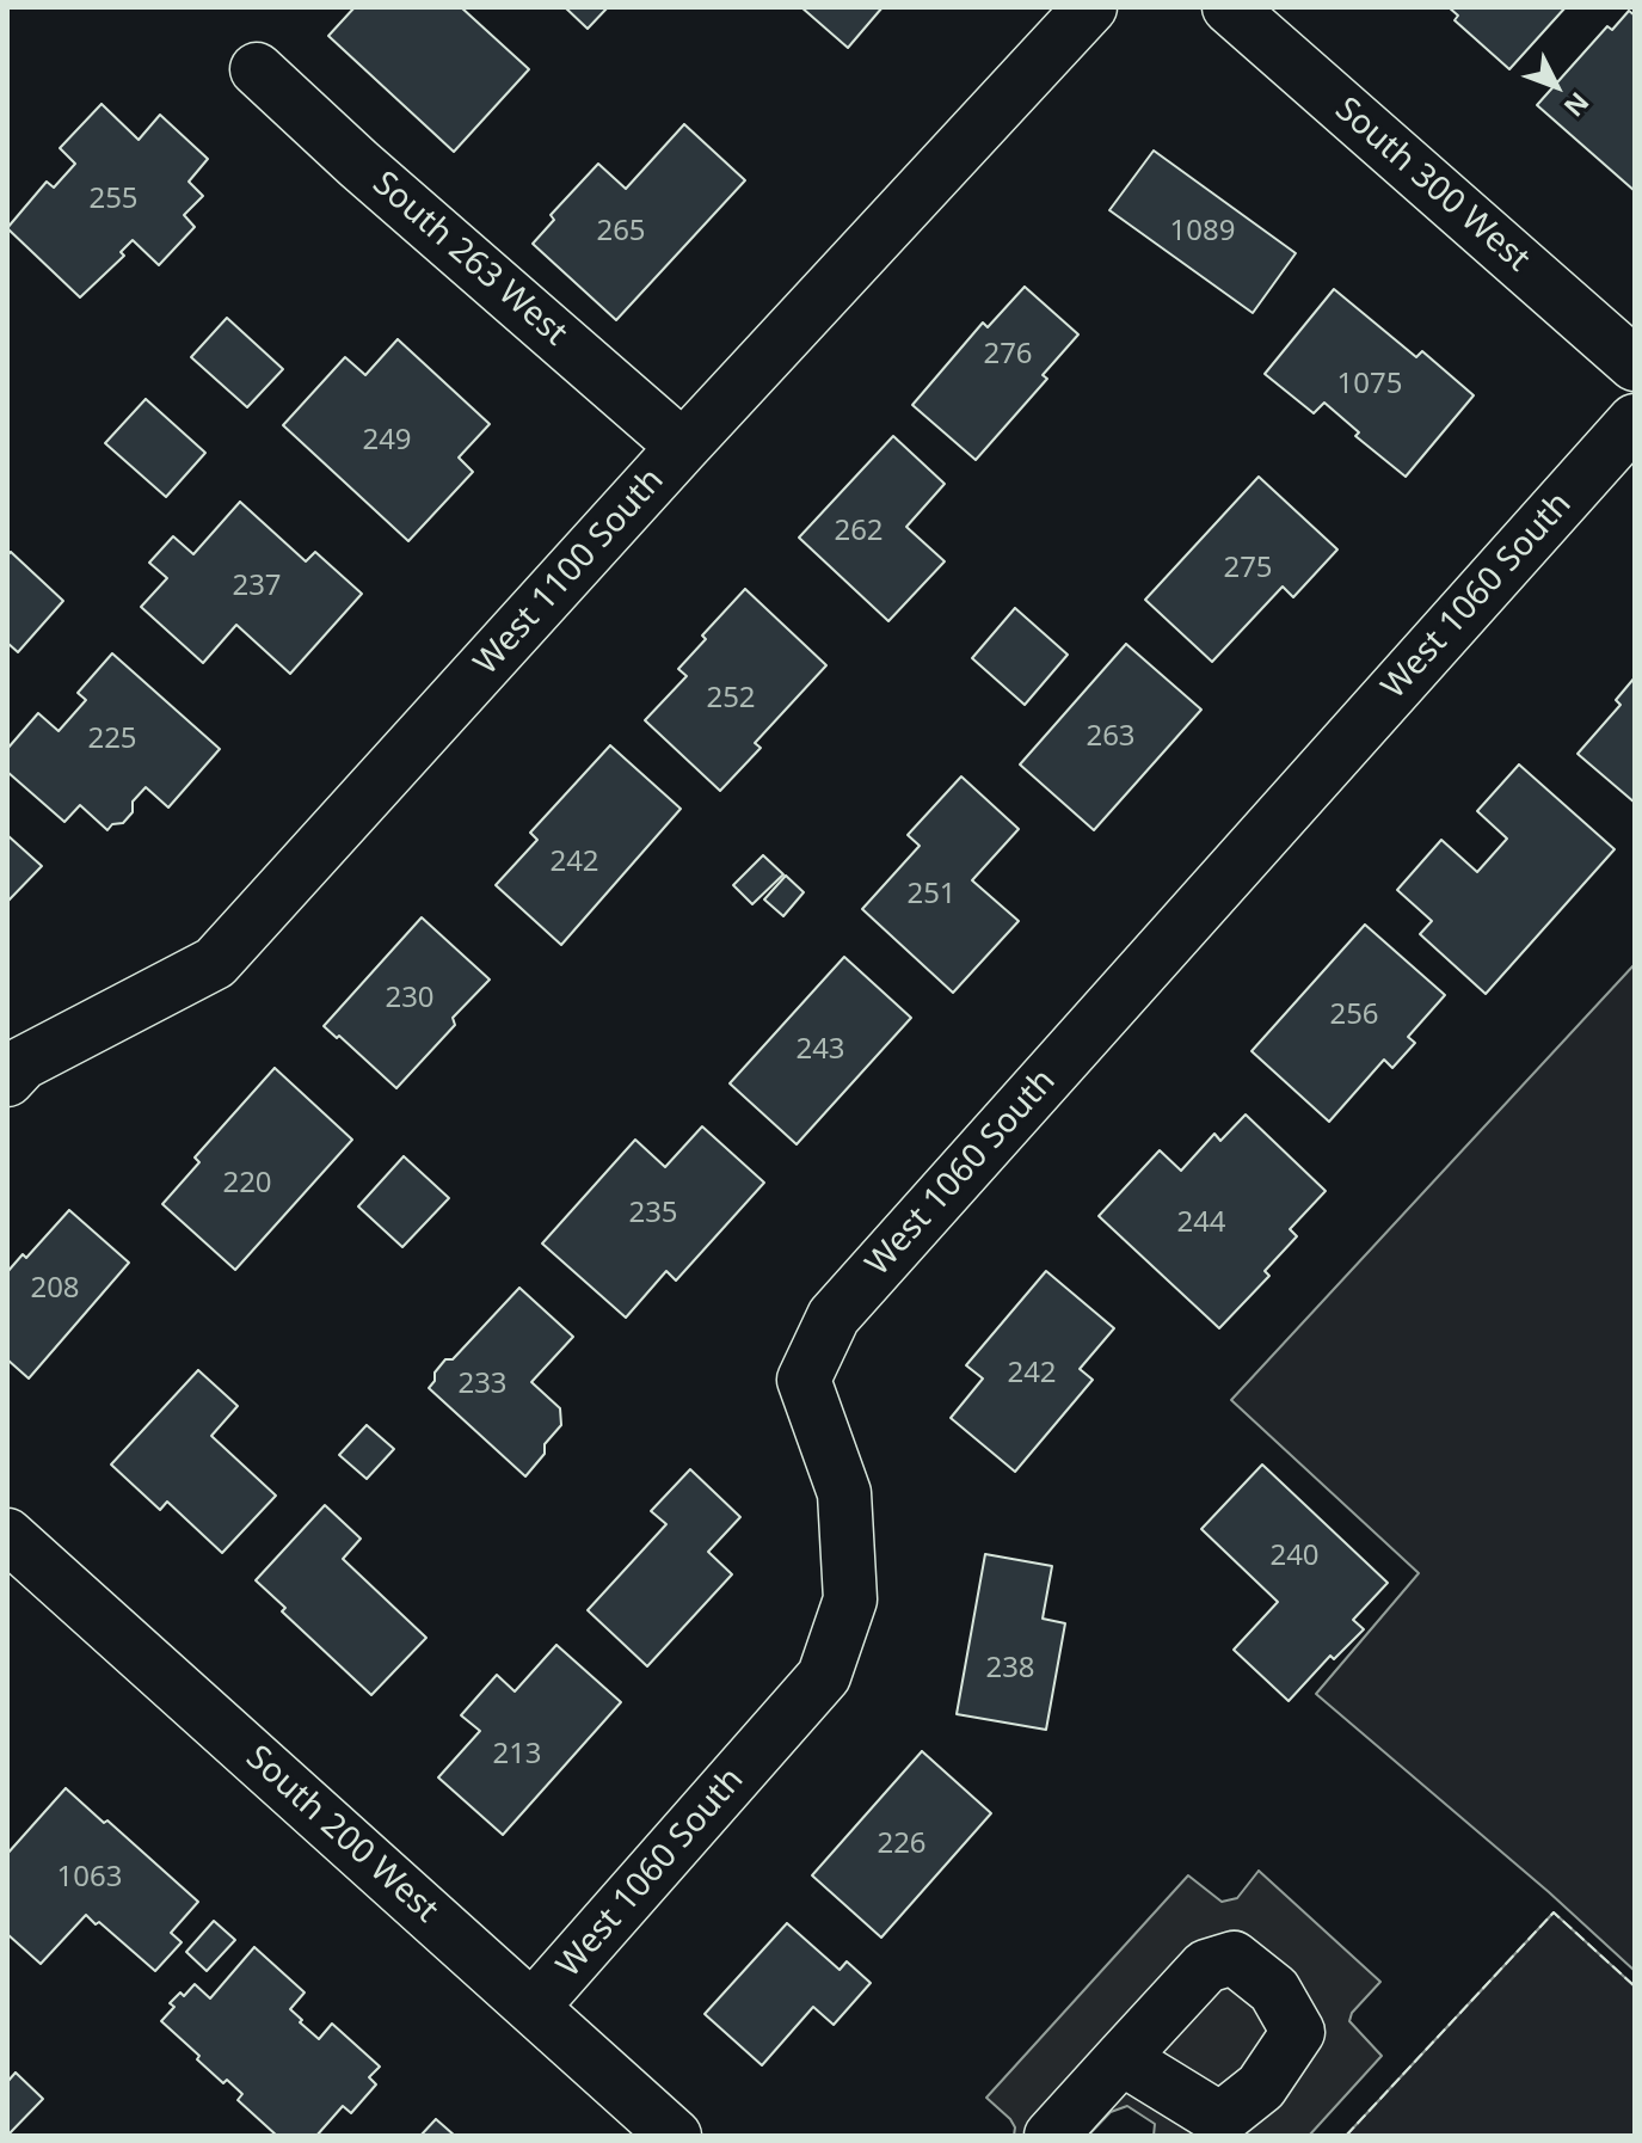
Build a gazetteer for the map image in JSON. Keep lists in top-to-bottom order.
{
  "streets": {
    "street": [
      "South 300 West",
      "South 263 West",
      "West 1100 South",
      "West 1060 South",
      "South 200 West"
    ]
  },
  "crossings": [
    ["South 263 West", "West 1100 South"],
    ["West 1060 South", "South 200 West"]
  ],
  "house_numbers": [
    "255",
    "265",
    "1089",
    "276",
    "1075",
    "249",
    "262",
    "275",
    "237",
    "252",
    "263",
    "225",
    "242",
    "251",
    "230",
    "256",
    "243",
    "220",
    "235",
    "244",
    "208",
    "242",
    "233",
    "240",
    "238",
    "213",
    "226",
    "1063"
  ],
  "north": "bottom right"
}
